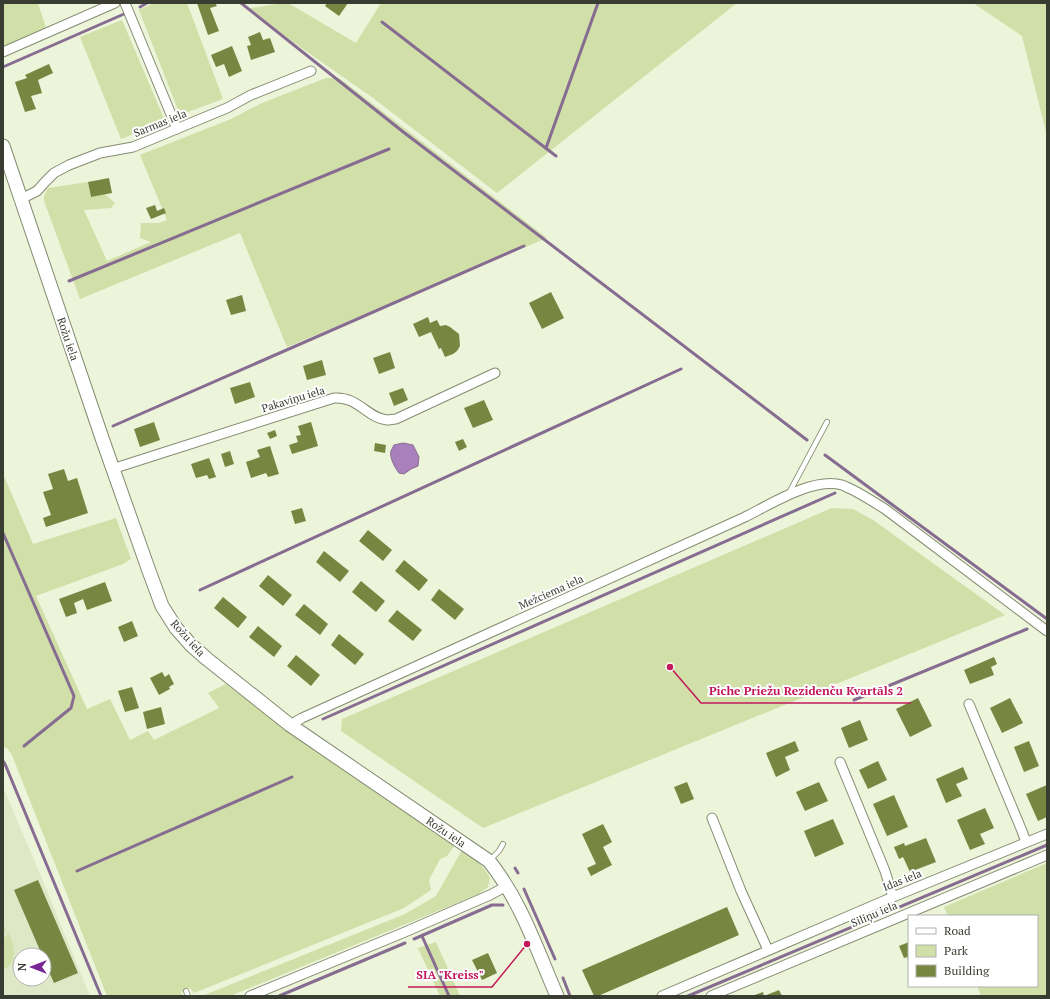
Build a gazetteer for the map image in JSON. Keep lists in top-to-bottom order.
{
  "streets": {
    "street": [
      "Sarmas iela",
      "Rožu iela",
      "Pakaviņu iela",
      "Mežciema iela",
      "Idas iela",
      "Siliņu iela"
    ]
  },
  "crossings": [
    ["Sarmas iela", "Rožu iela"],
    ["Rožu iela", "Pakaviņu iela"],
    ["Rožu iela", "Mežciema iela"]
  ],
  "places": ["Piche Priežu Rezidenču Kvartāls 2", "SIA \"Kreiss\""],
  "legend": ["Road", "Park", "Building"],
  "north": "left"
}
